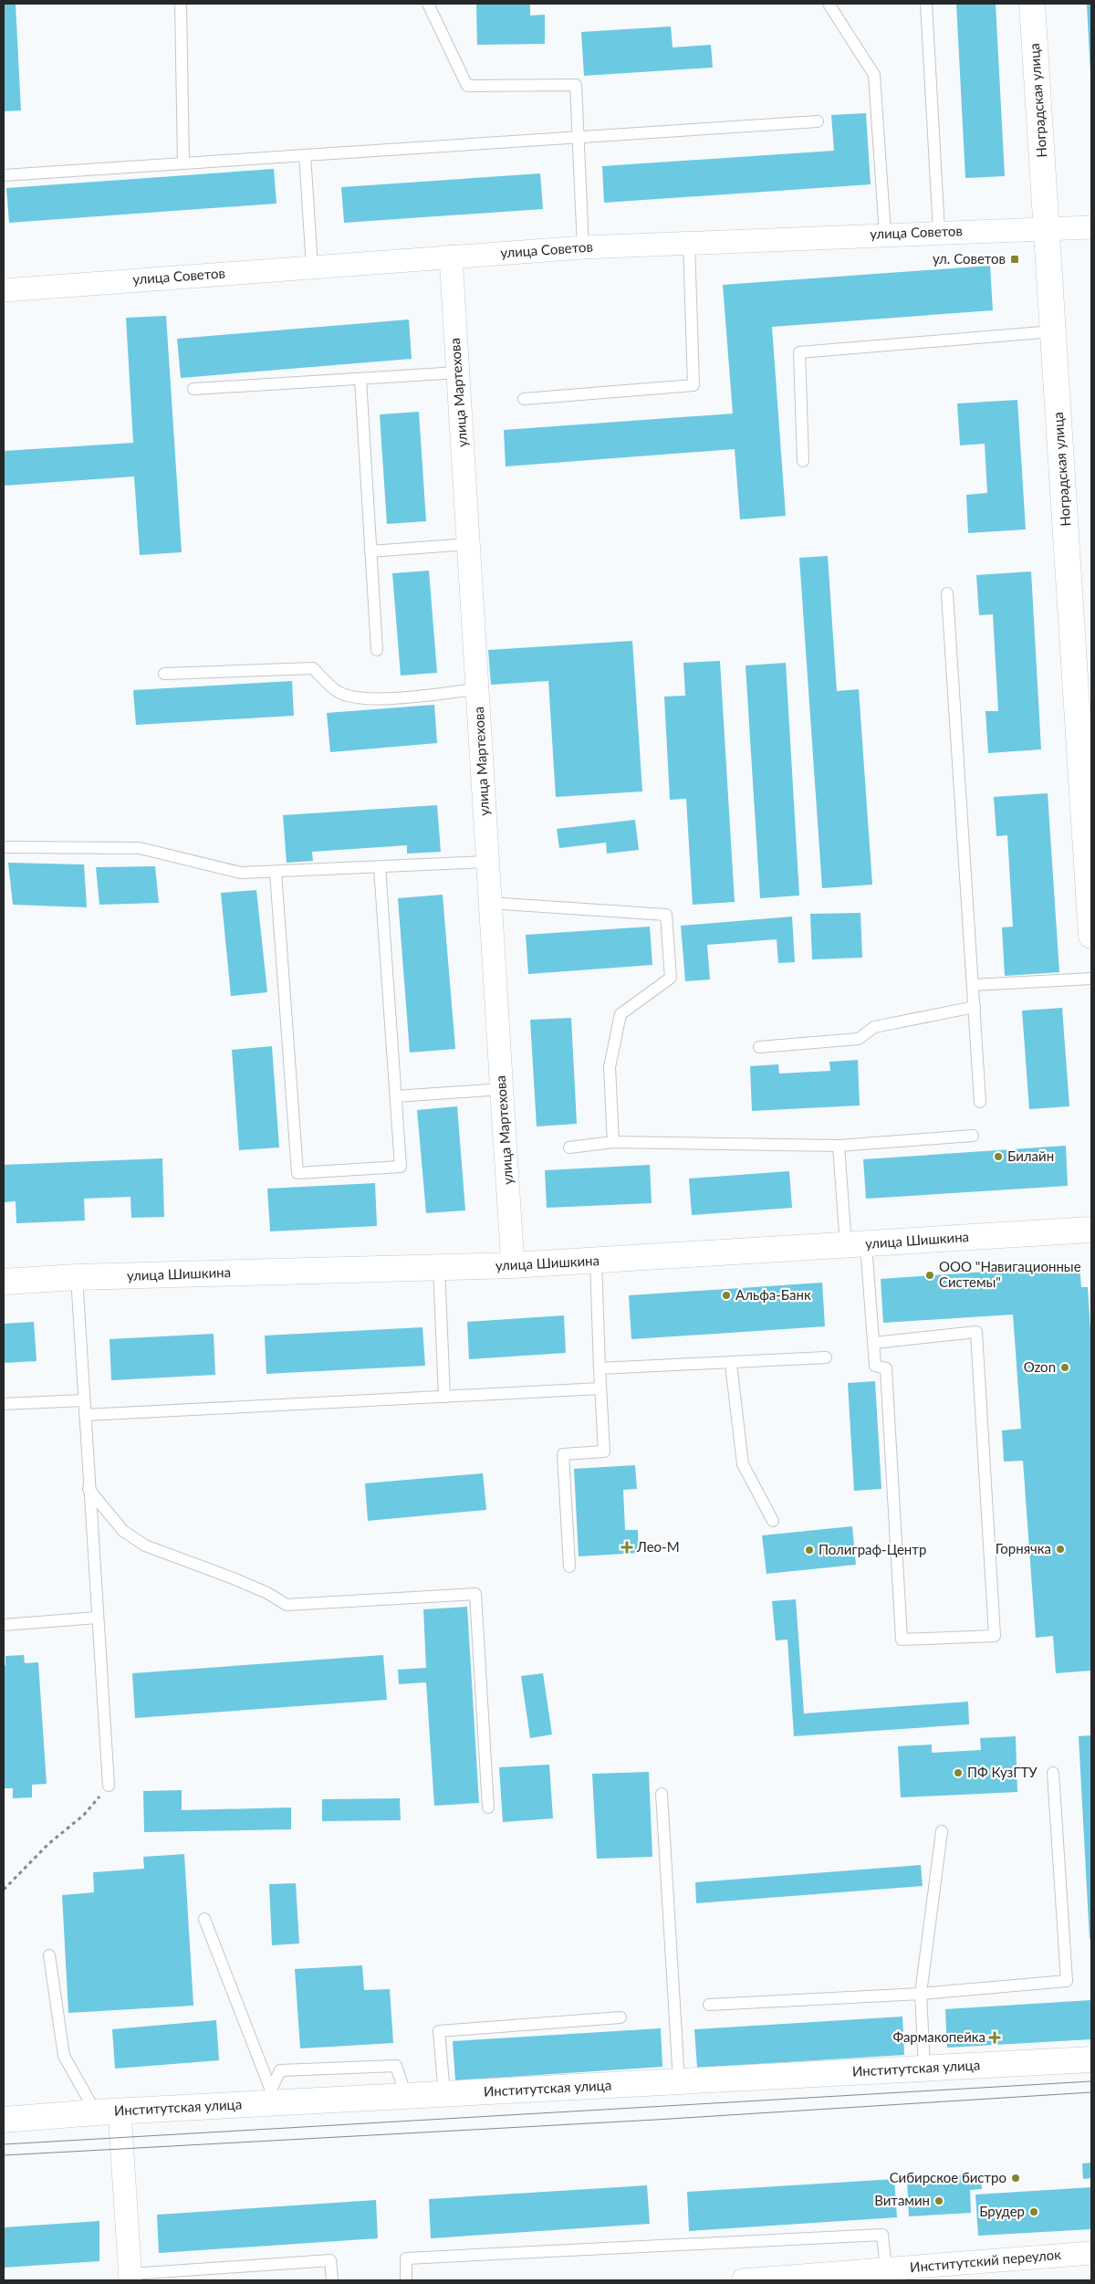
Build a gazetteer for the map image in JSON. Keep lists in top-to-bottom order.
{
  "streets": {
    "main road": ["Ноградская улица", "улица Шишкина", "Институтская улица"],
    "street": ["улица Советов", "улица Мартехова", "Институтский переулок"]
  },
  "crossings": [
    ["Ноградская улица", "улица Советов"],
    ["улица Советов", "улица Мартехова"],
    ["улица Мартехова", "улица Шишкина"]
  ],
  "places": {
    "transit": ["ул. Советов"],
    "other": [
      "Билайн",
      "ООО \"Навигационные Системы\"",
      "Альфа-Банк",
      "Ozon",
      "Горнячка",
      "Полиграф-Центр",
      "ПФ КузГТУ",
      "Сибирское бистро",
      "Витамин",
      "Брудер"
    ],
    "health": ["Лео-М", "Фармакопейка"]
  }
}
